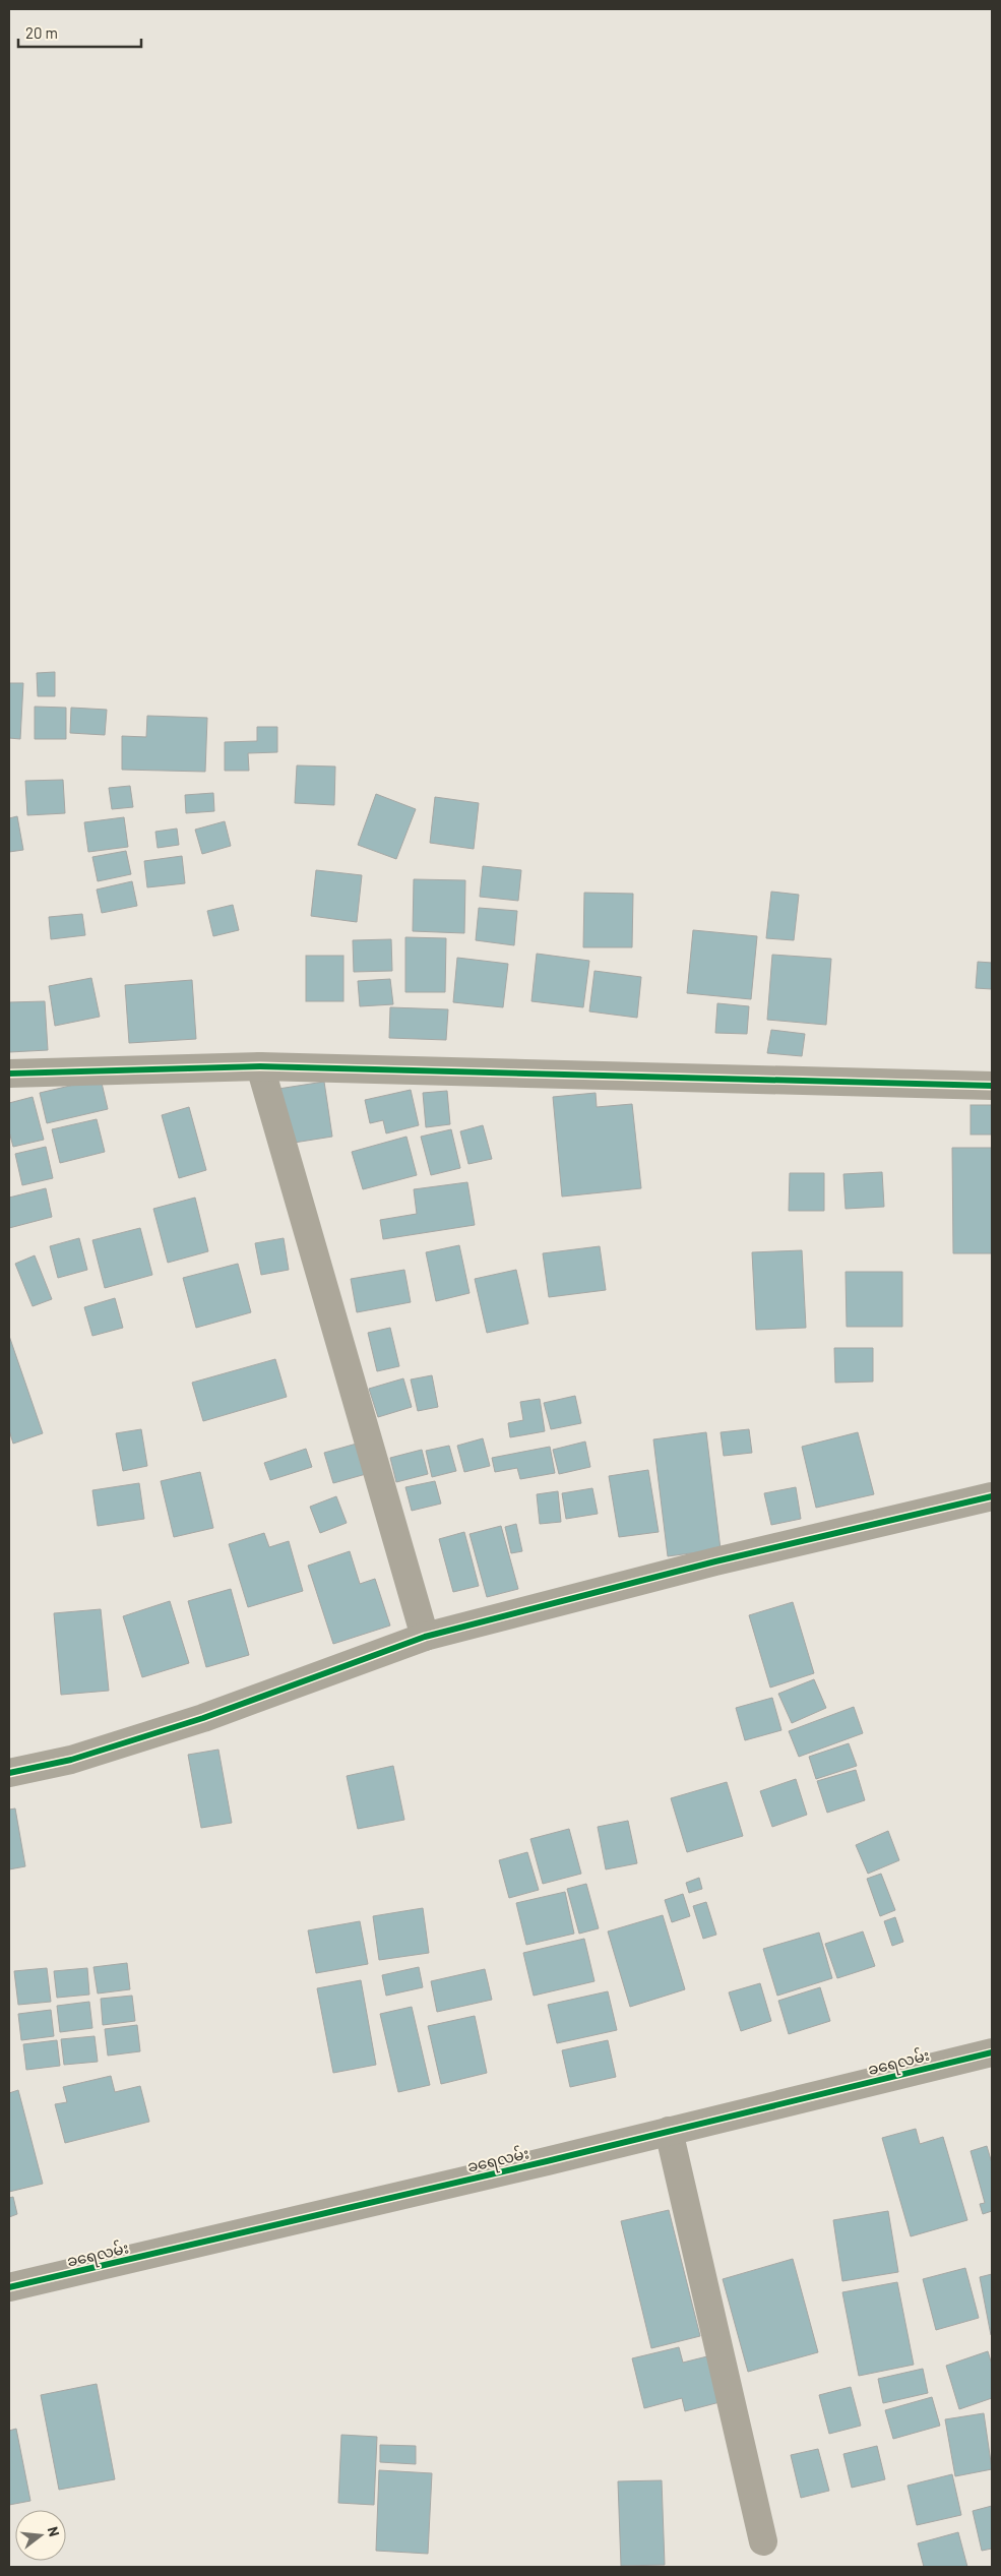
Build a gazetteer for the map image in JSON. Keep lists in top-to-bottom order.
{
  "streets": {
    "street": ["ခရေလမ်း"]
  },
  "scale_bar": "20 m",
  "north": "right"
}
